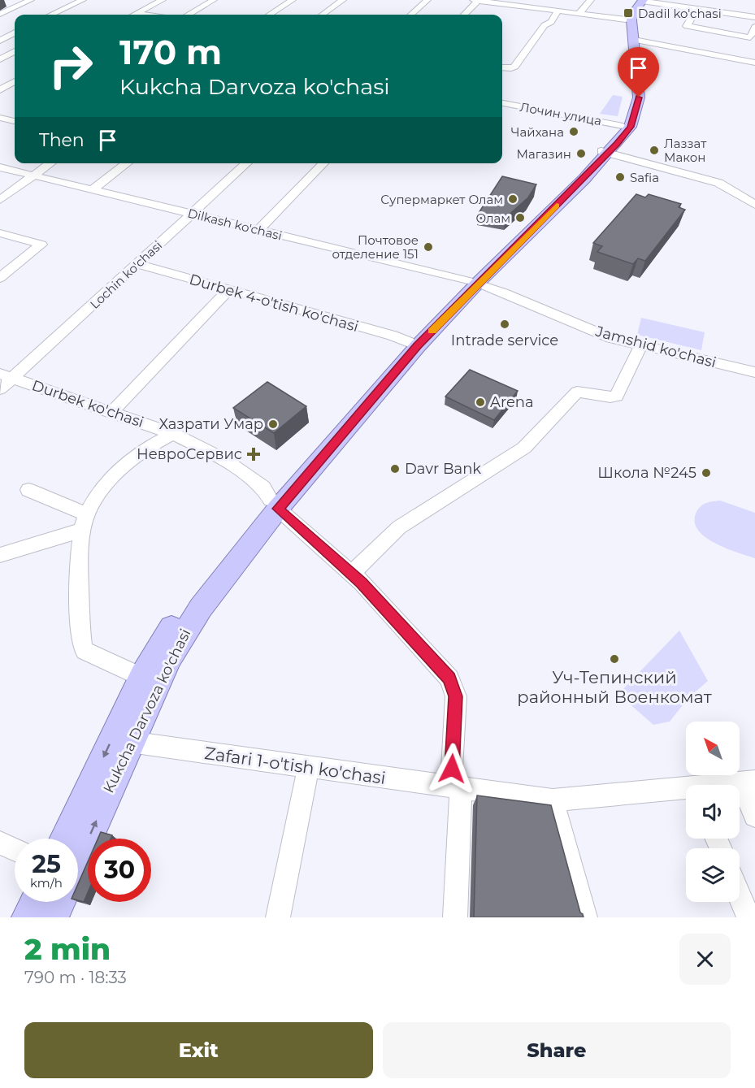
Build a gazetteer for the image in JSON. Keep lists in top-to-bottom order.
{
  "streets": {
    "main road": ["Kukcha Darvoza ko'chasi"],
    "street": [
      "Лочин улица",
      "Dilkash ko'chasi",
      "Lochin ko'chasi",
      "Durbek 4-o'tish ko'chasi",
      "Jamshid ko'chasi",
      "Durbek ko'chasi",
      "Zafari 1-o'tish ko'chasi"
    ]
  },
  "crossings": [
    ["Лочин улица", "Kukcha Darvoza ko'chasi"],
    ["Dilkash ko'chasi", "Lochin ko'chasi"],
    ["Dilkash ko'chasi", "Jamshid ko'chasi"],
    ["Dilkash ko'chasi", "Kukcha Darvoza ko'chasi"],
    ["Lochin ko'chasi", "Durbek 4-o'tish ko'chasi"],
    ["Lochin ko'chasi", "Durbek ko'chasi"],
    ["Durbek 4-o'tish ko'chasi", "Kukcha Darvoza ko'chasi"],
    ["Jamshid ko'chasi", "Kukcha Darvoza ko'chasi"],
    ["Durbek ko'chasi", "Kukcha Darvoza ko'chasi"],
    ["Kukcha Darvoza ko'chasi", "Zafari 1-o'tish ko'chasi"]
  ],
  "places": {
    "transit": ["Dadil ko'chasi"],
    "other": [
      "Чайхана",
      "Лаззат Макон",
      "Магазин",
      "Safia",
      "Супермаркет Олам",
      "Олам",
      "Почтовое отделение 151",
      "Intrade service",
      "Arena",
      "Хазрати Умар",
      "Davr Bank",
      "Школа №245",
      "Уч-Тепинский районный Военкомат"
    ],
    "health": ["НевроСервис"]
  },
  "north": "top left",
  "page": {
    "turn": ["170 m", "Kukcha Darvoza ko'chasi"],
    "then": "Then",
    "speed": "25 km/h",
    "limit": "30",
    "heading": ["2 min", "790 m · 18:33"],
    "buttons": ["Exit", "Share"]
  }
}
